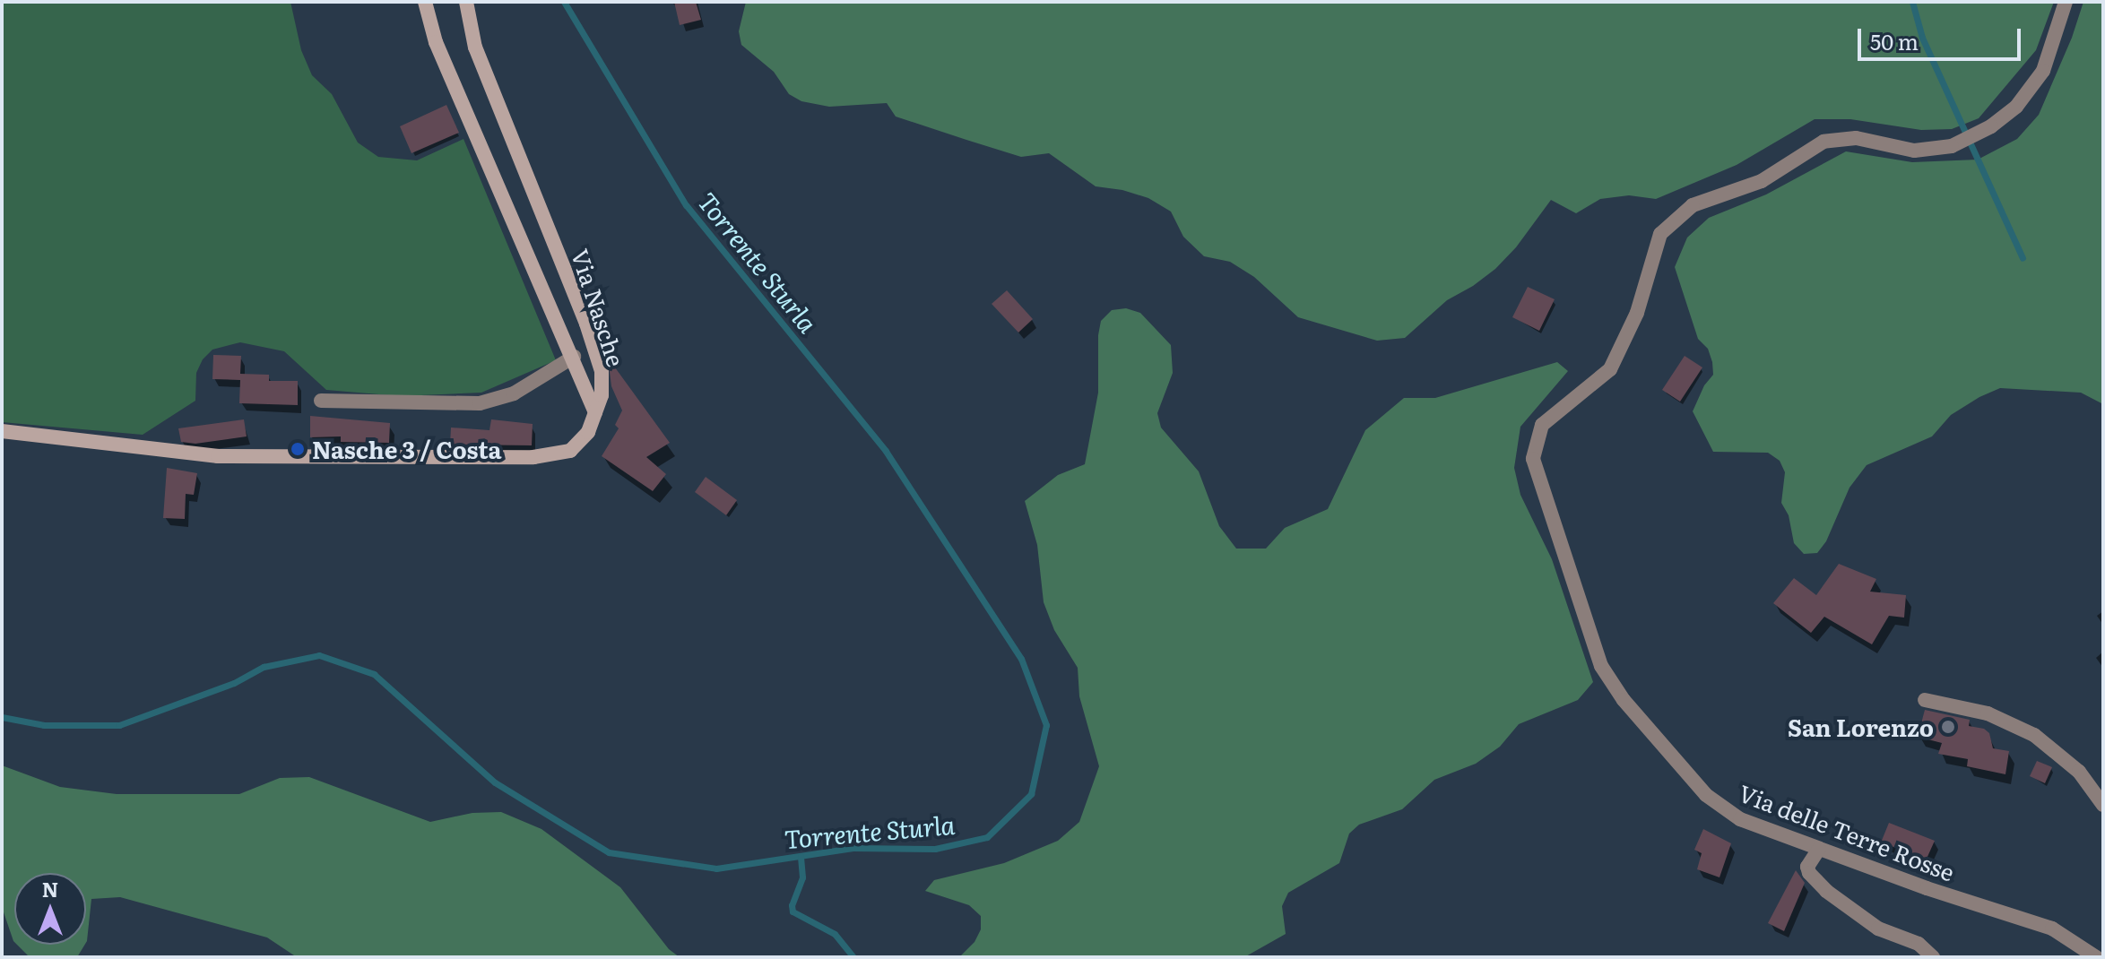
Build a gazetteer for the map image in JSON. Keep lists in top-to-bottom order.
{
  "streets": {
    "street": ["Via Nasche", "Via delle Terre Rosse"]
  },
  "water": ["Torrente Sturla"],
  "places": ["Nasche 3 / Costa", "San Lorenzo"],
  "scale_bar": "50 m",
  "north": "top"
}
